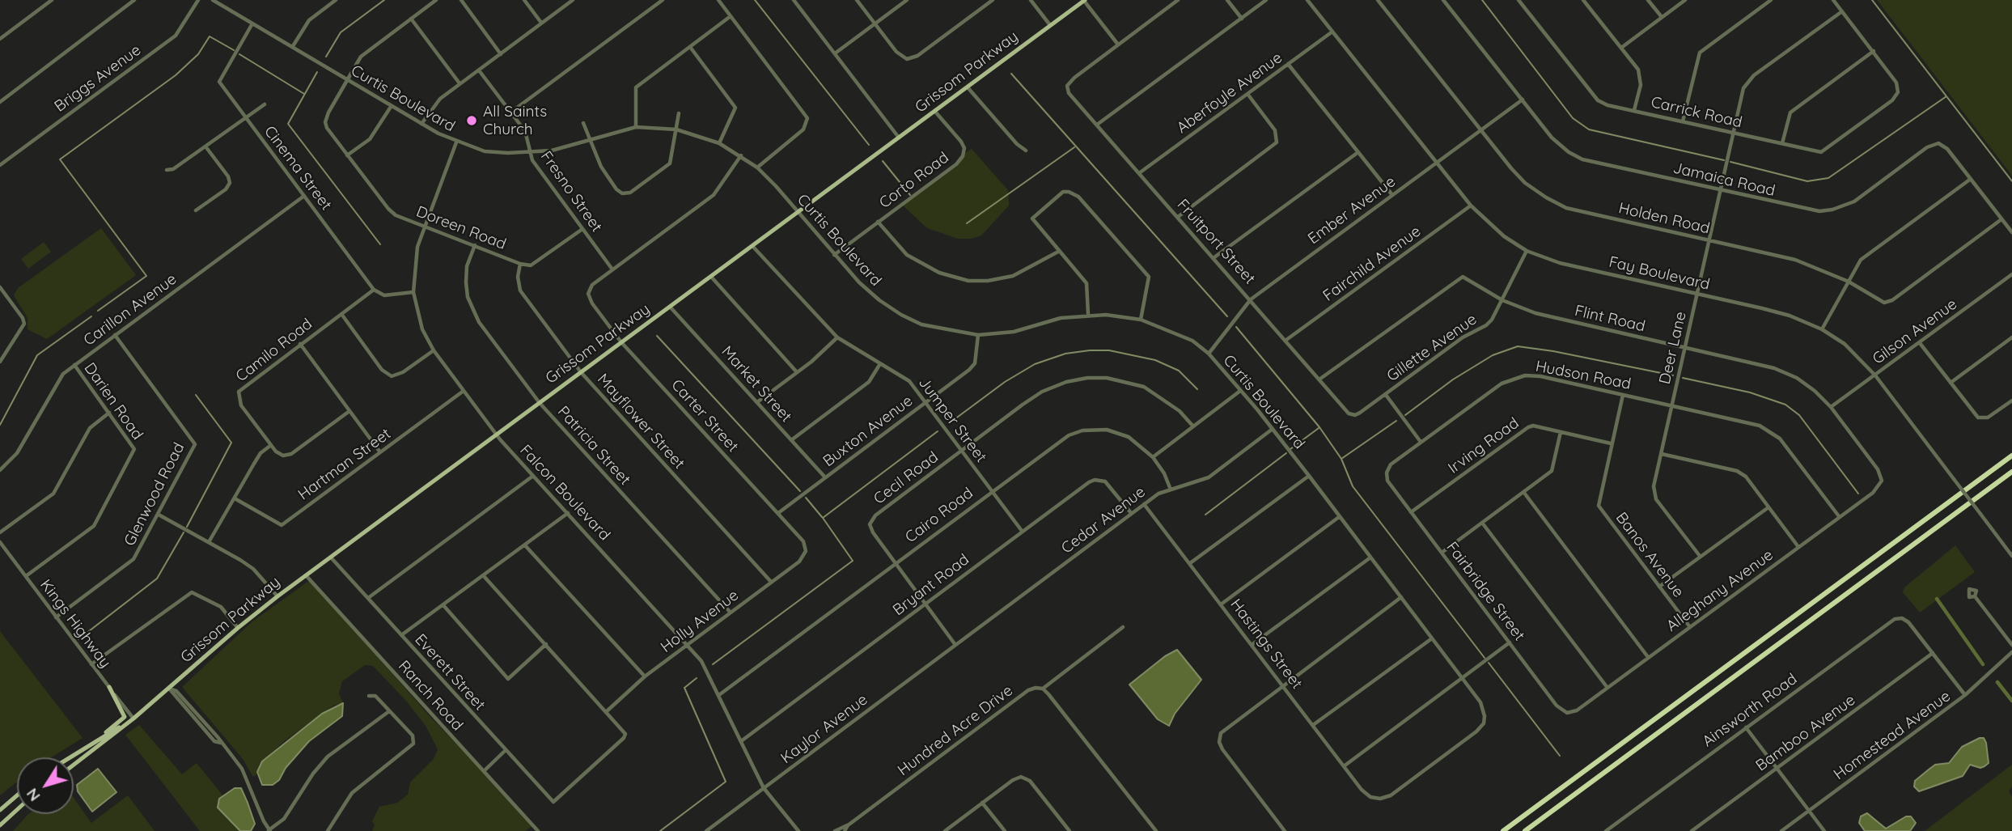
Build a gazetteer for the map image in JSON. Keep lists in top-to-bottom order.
{
  "streets": {
    "main road": ["Grissom Parkway"],
    "street": [
      "Briggs Avenue",
      "Aberfoyle Avenue",
      "Curtis Boulevard",
      "Carrick Road",
      "Cinema Street",
      "Jamaica Road",
      "Corto Road",
      "Fresno Street",
      "Ember Avenue",
      "Holden Road",
      "Doreen Road",
      "Fruitport Street",
      "Fairchild Avenue",
      "Fay Boulevard",
      "Carillon Avenue",
      "Flint Road",
      "Gilson Avenue",
      "Gillette Avenue",
      "Deer Lane",
      "Camilo Road",
      "Hudson Road",
      "Market Street",
      "Darien Road",
      "Carter Street",
      "Jumper Street",
      "Mayflower Street",
      "Buxton Avenue",
      "Patricia Street",
      "Irving Road",
      "Hartman Street",
      "Cecil Road",
      "Falcon Boulevard",
      "Glenwood Road",
      "Cairo Road",
      "Cedar Avenue",
      "Banos Avenue",
      "Bryant Road",
      "Alleghany Avenue",
      "Fairbridge Street",
      "Holly Avenue",
      "Kings Highway",
      "Hastings Street",
      "Everett Street",
      "Ranch Road",
      "Ainsworth Road",
      "Kaylor Avenue",
      "Hundred Acre Drive",
      "Bamboo Avenue",
      "Homestead Avenue"
    ]
  },
  "crossings": [
    ["Grissom Parkway", "Curtis Boulevard"],
    ["Grissom Parkway", "Corto Road"],
    ["Grissom Parkway", "Market Street"],
    ["Grissom Parkway", "Carter Street"],
    ["Grissom Parkway", "Jumper Street"],
    ["Grissom Parkway", "Mayflower Street"],
    ["Grissom Parkway", "Patricia Street"],
    ["Grissom Parkway", "Falcon Boulevard"],
    ["Grissom Parkway", "Kings Highway"],
    ["Grissom Parkway", "Everett Street"],
    ["Grissom Parkway", "Ranch Road"],
    ["Aberfoyle Avenue", "Fruitport Street"],
    ["Aberfoyle Avenue", "Fay Boulevard"],
    ["Curtis Boulevard", "Cinema Street"],
    ["Curtis Boulevard", "Corto Road"],
    ["Curtis Boulevard", "Fresno Street"],
    ["Curtis Boulevard", "Ember Avenue"],
    ["Curtis Boulevard", "Doreen Road"],
    ["Curtis Boulevard", "Buxton Avenue"],
    ["Curtis Boulevard", "Falcon Boulevard"],
    ["Curtis Boulevard", "Cedar Avenue"],
    ["Curtis Boulevard", "Hastings Street"],
    ["Carrick Road", "Deer Lane"],
    ["Cinema Street", "Carillon Avenue"],
    ["Cinema Street", "Camilo Road"],
    ["Jamaica Road", "Ember Avenue"],
    ["Jamaica Road", "Holden Road"],
    ["Jamaica Road", "Deer Lane"],
    ["Fresno Street", "Doreen Road"],
    ["Fresno Street", "Carter Street"],
    ["Ember Avenue", "Holden Road"],
    ["Ember Avenue", "Fruitport Street"],
    ["Ember Avenue", "Fay Boulevard"],
    ["Holden Road", "Deer Lane"],
    ["Doreen Road", "Mayflower Street"],
    ["Doreen Road", "Patricia Street"],
    ["Doreen Road", "Falcon Boulevard"],
    ["Fruitport Street", "Fairchild Avenue"],
    ["Fruitport Street", "Flint Road"],
    ["Fruitport Street", "Gillette Avenue"],
    ["Fairchild Avenue", "Fay Boulevard"],
    ["Fay Boulevard", "Gilson Avenue"],
    ["Fay Boulevard", "Gillette Avenue"],
    ["Fay Boulevard", "Deer Lane"],
    ["Carillon Avenue", "Darien Road"],
    ["Carillon Avenue", "Glenwood Road"],
    ["Flint Road", "Gilson Avenue"],
    ["Flint Road", "Gillette Avenue"],
    ["Flint Road", "Deer Lane"],
    ["Flint Road", "Alleghany Avenue"],
    ["Deer Lane", "Hudson Road"],
    ["Hudson Road", "Banos Avenue"],
    ["Hudson Road", "Alleghany Avenue"],
    ["Hudson Road", "Fairbridge Street"],
    ["Market Street", "Buxton Avenue"],
    ["Darien Road", "Kings Highway"],
    ["Carter Street", "Buxton Avenue"],
    ["Carter Street", "Holly Avenue"],
    ["Jumper Street", "Buxton Avenue"],
    ["Jumper Street", "Cecil Road"],
    ["Jumper Street", "Cairo Road"],
    ["Jumper Street", "Bryant Road"],
    ["Mayflower Street", "Holly Avenue"],
    ["Patricia Street", "Holly Avenue"],
    ["Irving Road", "Banos Avenue"],
    ["Irving Road", "Fairbridge Street"],
    ["Hartman Street", "Falcon Boulevard"],
    ["Cecil Road", "Cairo Road"],
    ["Falcon Boulevard", "Cairo Road"],
    ["Falcon Boulevard", "Bryant Road"],
    ["Falcon Boulevard", "Holly Avenue"],
    ["Falcon Boulevard", "Kaylor Avenue"],
    ["Glenwood Road", "Kings Highway"],
    ["Cairo Road", "Cedar Avenue"],
    ["Cedar Avenue", "Bryant Road"],
    ["Cedar Avenue", "Hastings Street"],
    ["Cedar Avenue", "Kaylor Avenue"],
    ["Banos Avenue", "Alleghany Avenue"],
    ["Alleghany Avenue", "Fairbridge Street"],
    ["Holly Avenue", "Everett Street"],
    ["Ainsworth Road", "Bamboo Avenue"]
  ],
  "places": ["All Saints Church"],
  "north": "bottom left"
}
